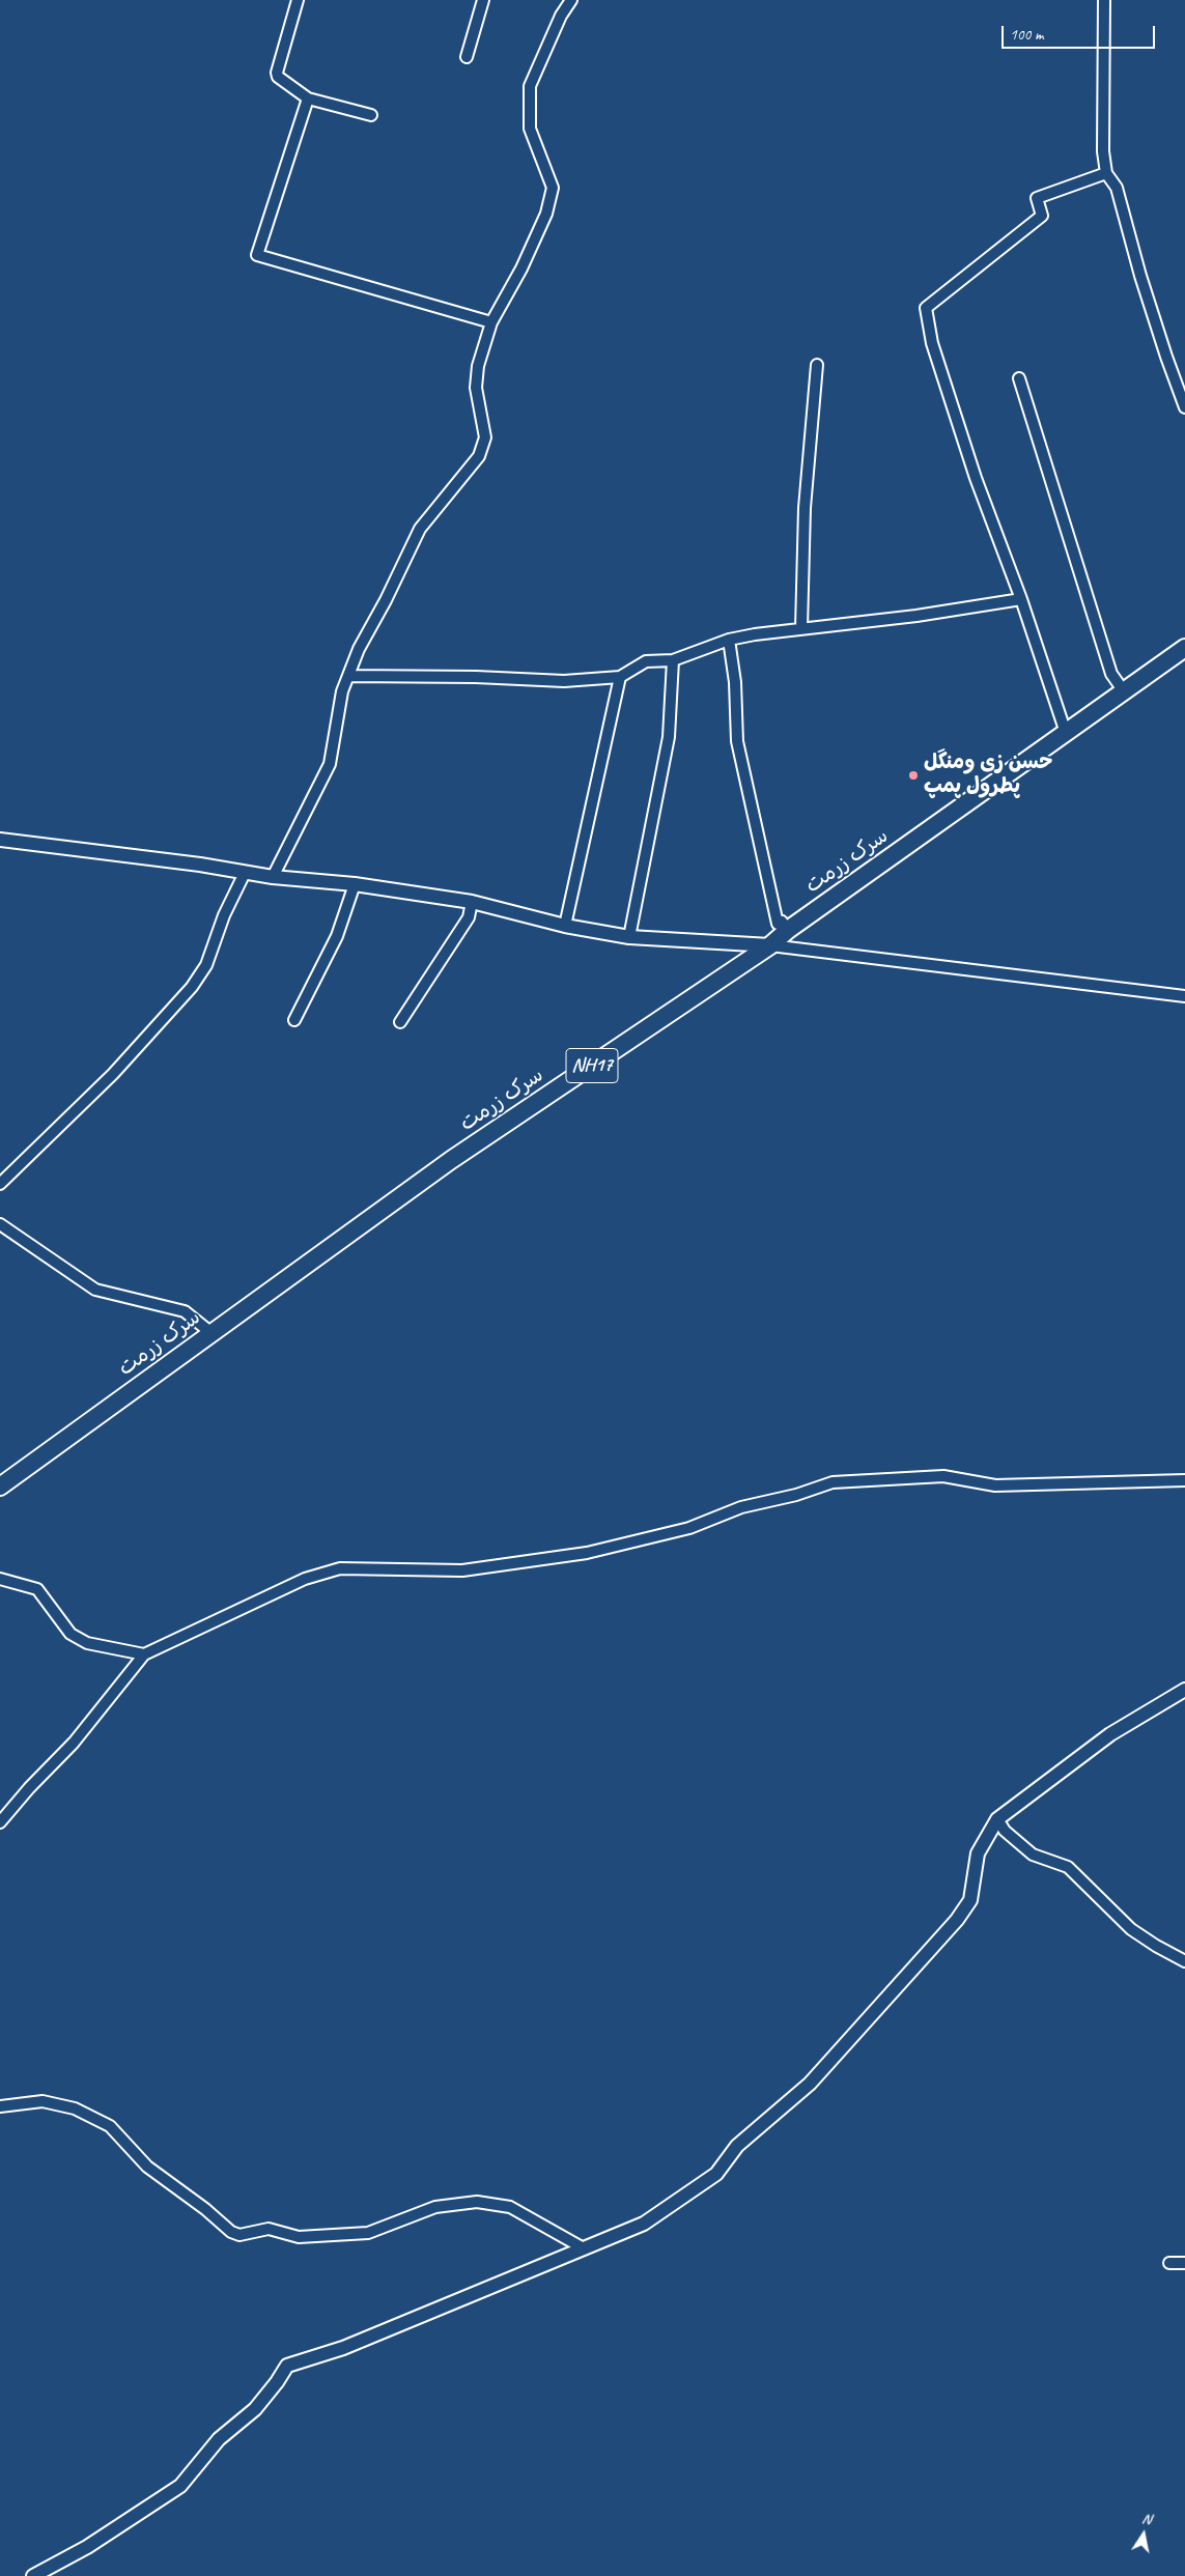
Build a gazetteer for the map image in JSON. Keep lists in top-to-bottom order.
{
  "streets": {
    "highway": ["سرک زرمت", "NH17"]
  },
  "places": ["حسن زی ومنگل پطرول پمپ"],
  "scale_bar": "100 m",
  "north": "top"
}
